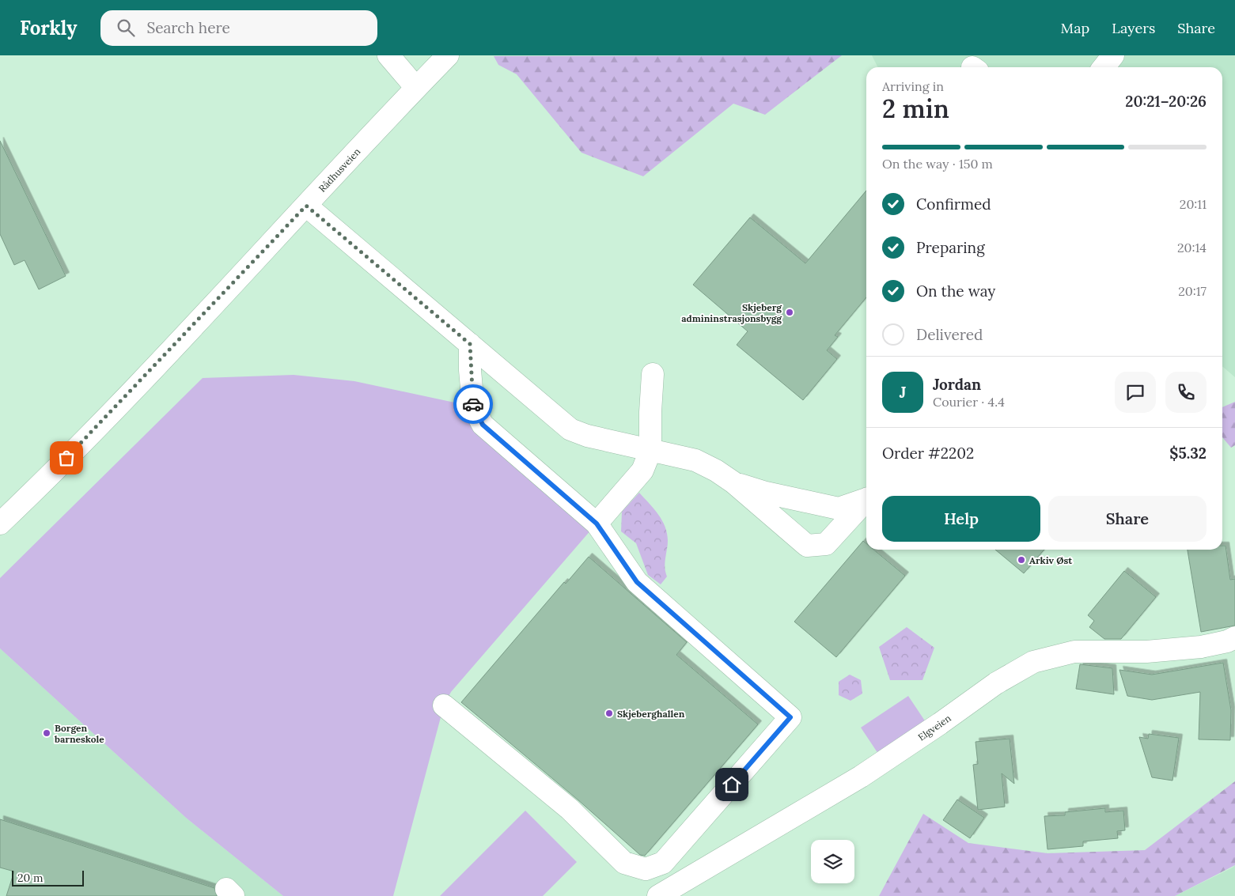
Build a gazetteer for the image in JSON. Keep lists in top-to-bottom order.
{
  "streets": {
    "street": ["Rådhusveien", "Elgveien"]
  },
  "places": [
    "Skjeberg admininstrasjonsbygg",
    "Arkiv Øst",
    "Skjeberghallen",
    "Borgen barneskole"
  ],
  "scale_bar": "20 m",
  "page": {
    "header": "Forkly",
    "search": "Search here",
    "nav": ["Map", "Layers", "Share"],
    "heading": ["2 min", "Arriving in", "20:21–20:26"],
    "panel": [
      "Jordan",
      "Courier · 4.4",
      "Order #2202",
      "$5.32"
    ],
    "bar": "On the way · 150 m",
    "list": [
      ["Confirmed", "20:11"],
      ["Preparing", "20:14"],
      ["On the way", "20:17"],
      "Delivered"
    ],
    "round": "J",
    "buttons": ["Help", "Share"],
    "scale": "20 m"
  }
}
